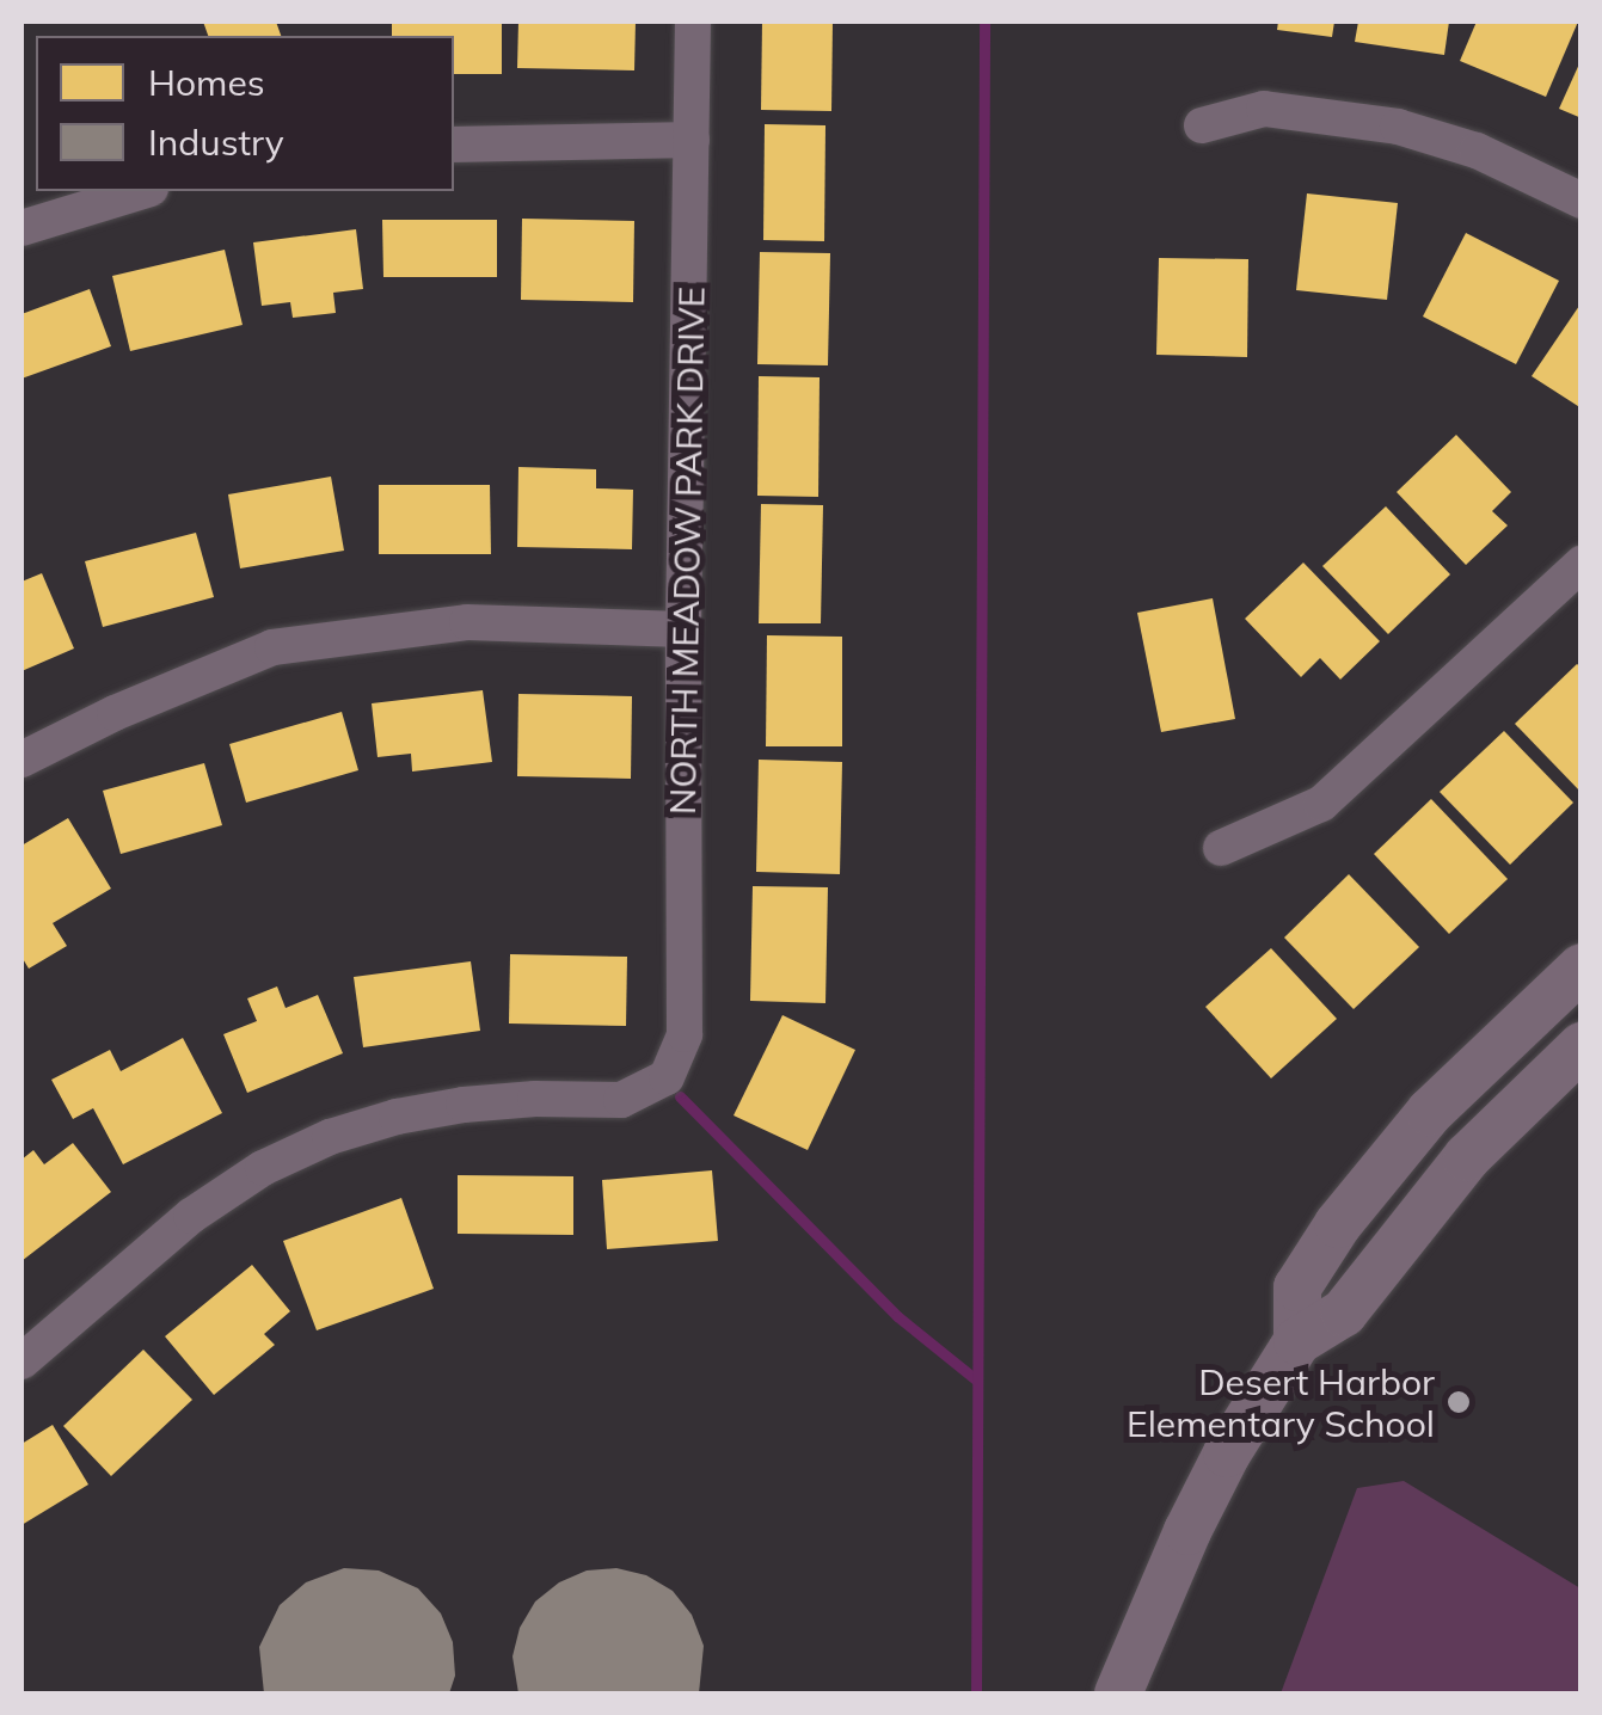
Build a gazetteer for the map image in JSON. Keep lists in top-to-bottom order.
{
  "streets": {
    "street": ["NORTH MEADOW PARK DRIVE"]
  },
  "places": ["Desert Harbor Elementary School"],
  "legend": ["Homes", "Industry"]
}
